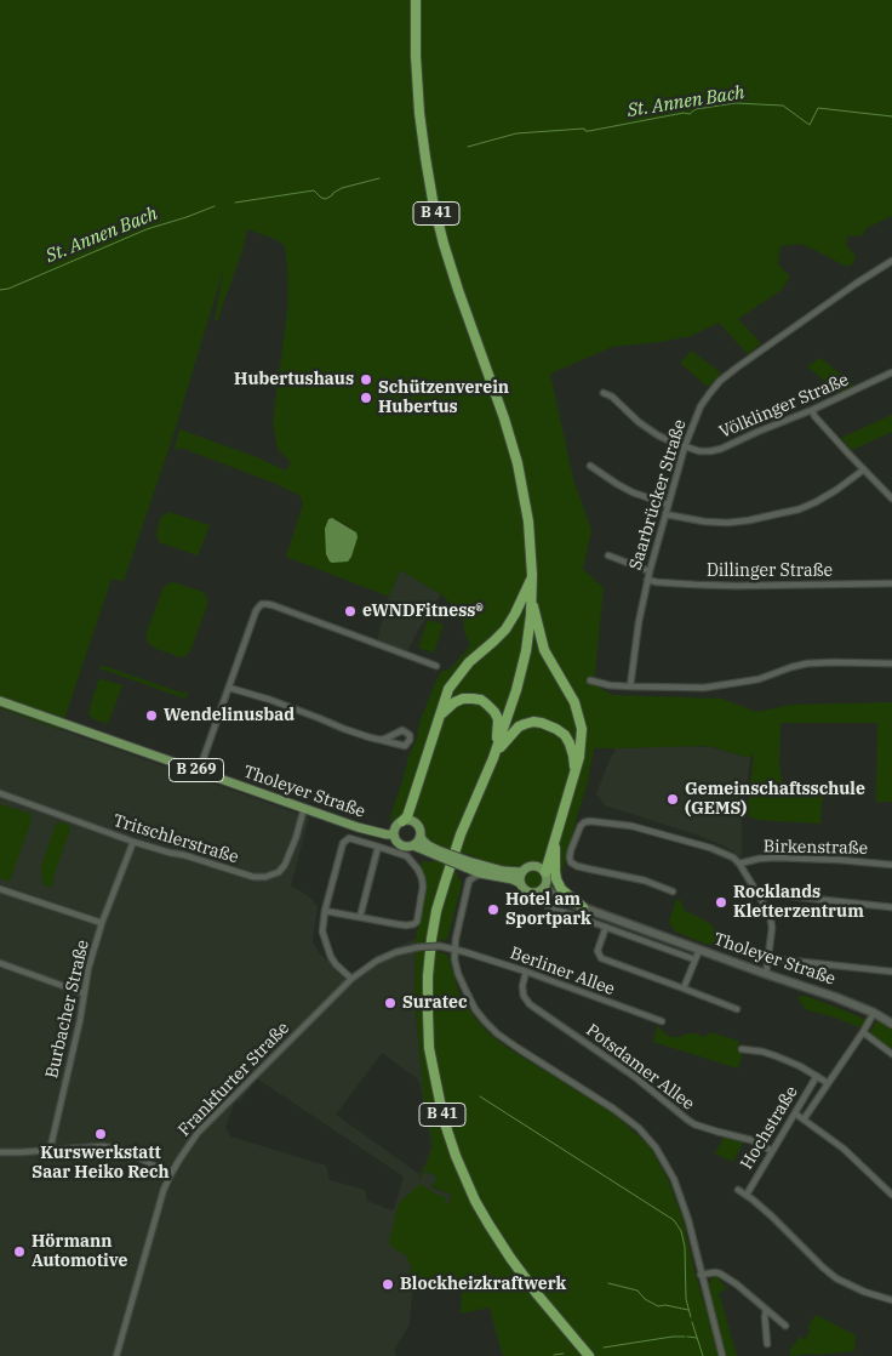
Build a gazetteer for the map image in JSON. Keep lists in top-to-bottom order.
{
  "streets": {
    "highway": ["B 41"],
    "main road": ["B 269", "Tholeyer Straße"],
    "street": [
      "Völklinger Straße",
      "Saarbrücker Straße",
      "Dillinger Straße",
      "Tritschlerstraße",
      "Birkenstraße",
      "Berliner Allee",
      "Burbacher Straße",
      "Potsdamer Allee",
      "Frankfurter Straße",
      "Hochstraße"
    ]
  },
  "crossings": [
    ["Völklinger Straße", "Saarbrücker Straße"],
    ["Saarbrücker Straße", "Dillinger Straße"],
    ["B 269", "Tholeyer Straße"],
    ["Tholeyer Straße", "Tritschlerstraße"],
    ["Tholeyer Straße", "Hochstraße"],
    ["Tritschlerstraße", "Burbacher Straße"],
    ["Berliner Allee", "Potsdamer Allee"],
    ["Berliner Allee", "Frankfurter Straße"],
    ["Potsdamer Allee", "Hochstraße"]
  ],
  "water": ["St. Annen Bach"],
  "places": [
    "Hubertushaus",
    "Schützenverein Hubertus",
    "eWNDFitness®",
    "Wendelinusbad",
    "Gemeinschaftsschule (GEMS)",
    "Rocklands Kletterzentrum",
    "Hotel am Sportpark",
    "Suratec",
    "Kurswerkstatt Saar Heiko Rech",
    "Hörmann Automotive",
    "Blockheizkraftwerk"
  ]
}
